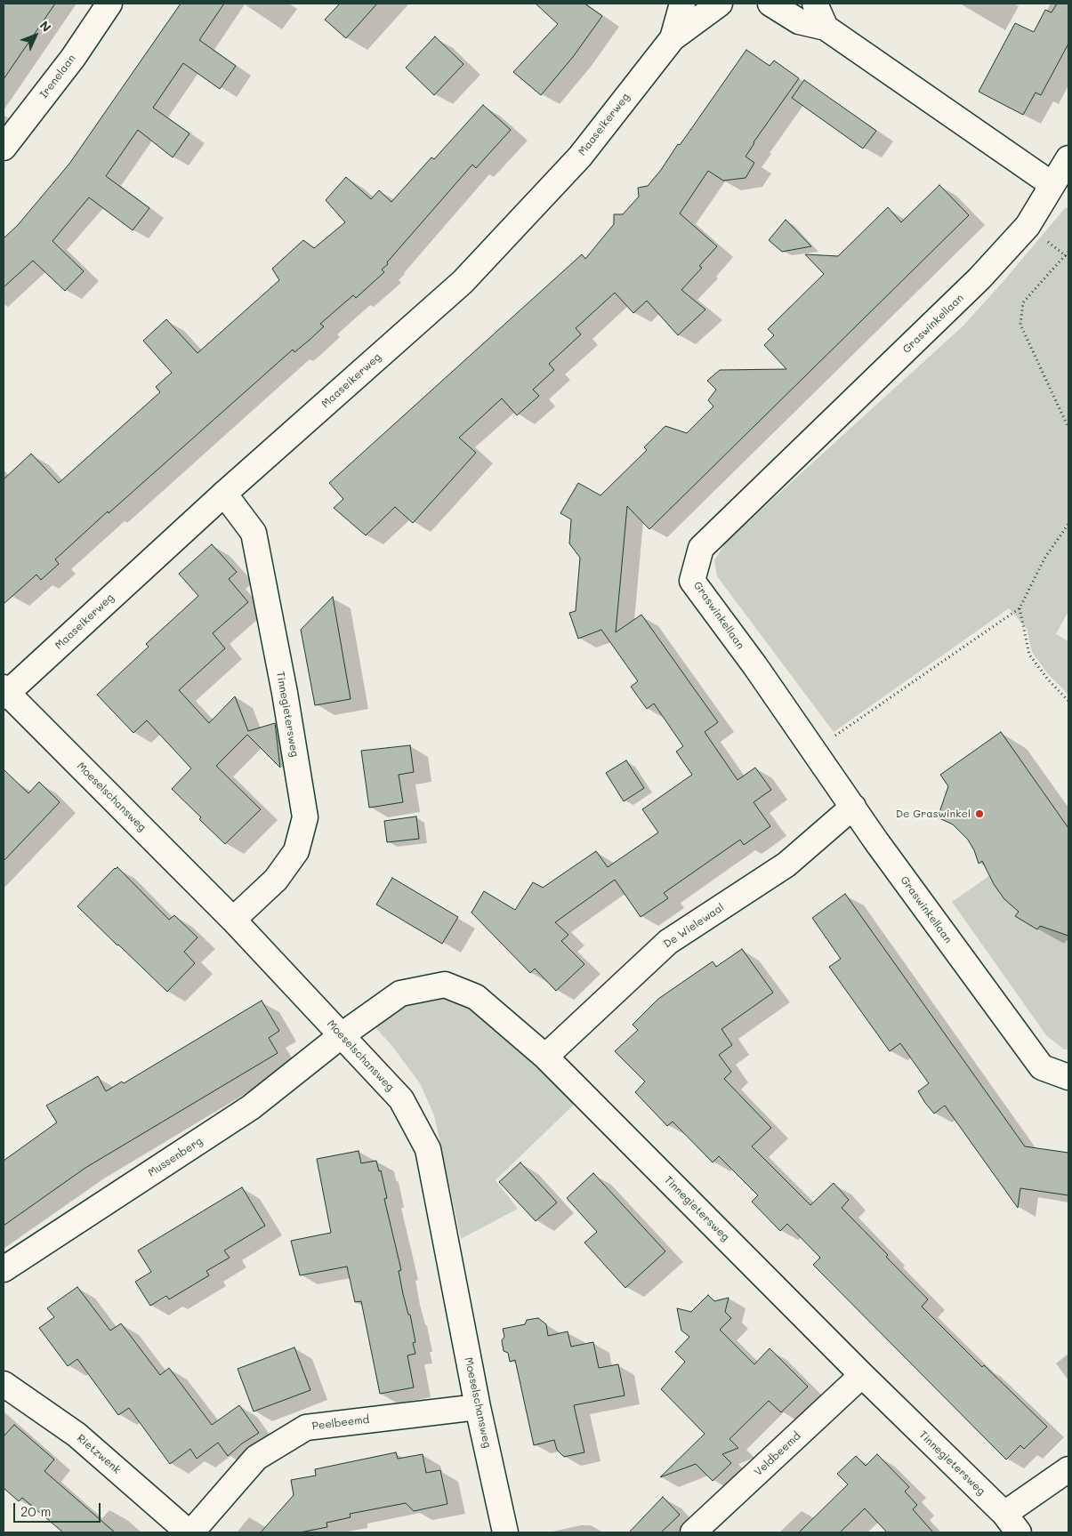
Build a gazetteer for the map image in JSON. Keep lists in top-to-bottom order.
{
  "streets": {
    "street": [
      "Irenelaan",
      "Maaseikerweg",
      "Graswinkellaan",
      "Tinnegietersweg",
      "Moeselschansweg",
      "De Wielewaal",
      "Mussenberg",
      "Peelbeemd",
      "Rietzwenk",
      "Veldbeemd"
    ]
  },
  "crossings": [
    ["Maaseikerweg", "Tinnegietersweg"],
    ["Maaseikerweg", "Moeselschansweg"],
    ["Graswinkellaan", "De Wielewaal"],
    ["Tinnegietersweg", "Moeselschansweg"],
    ["Tinnegietersweg", "De Wielewaal"],
    ["Tinnegietersweg", "Mussenberg"],
    ["Tinnegietersweg", "Veldbeemd"],
    ["Moeselschansweg", "Mussenberg"],
    ["Moeselschansweg", "Peelbeemd"],
    ["Peelbeemd", "Rietzwenk"]
  ],
  "places": ["De Graswinkel"],
  "scale_bar": "20 m",
  "north": "top right"
}
